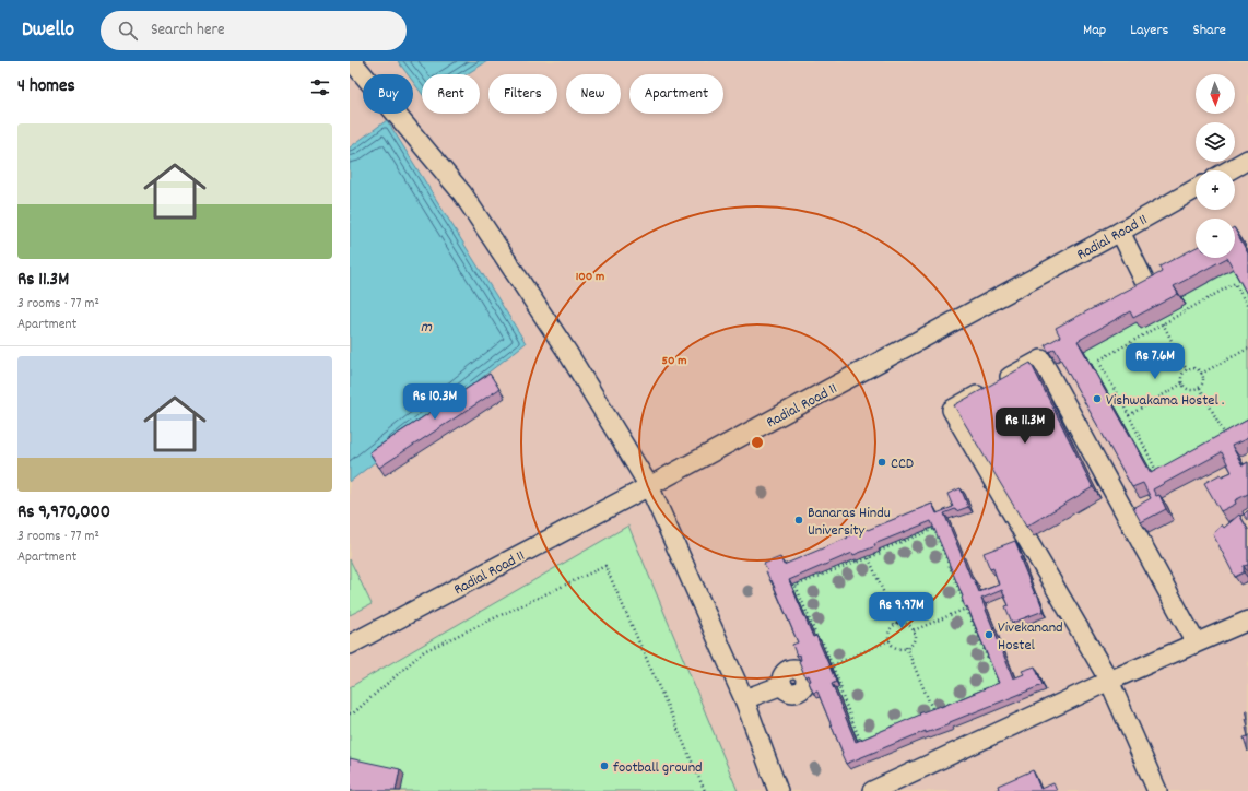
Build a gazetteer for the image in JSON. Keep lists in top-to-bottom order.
{
  "streets": {
    "lane": ["Radial Road 11"]
  },
  "water": ["m"],
  "places": [
    "Vishwakama Hostel .",
    "CCD",
    "Banaras Hindu University",
    "Vivekanand Hostel",
    "football ground"
  ],
  "north": "bottom",
  "page": {
    "header": "Dwello",
    "search": "Search here",
    "nav": ["Map", "Layers", "Share"],
    "heading": "4 homes",
    "map_buttons": ["+", "−"],
    "chip": [
      "Buy",
      "Rent",
      "Filters",
      "New",
      "Apartment"
    ],
    "list": [
      {
        "name": "Rs 11.3M",
        "note": "3 rooms · 77 m² · Apartment"
      },
      {
        "name": "Rs 9,970,000",
        "note": "3 rooms · 77 m² · Apartment"
      }
    ],
    "price": [
      "Rs 7.6M",
      "Rs 10.3M",
      "Rs 11.3M",
      "Rs 9.97M"
    ]
  },
  "rings": ["100 m", "50 m"]
}
